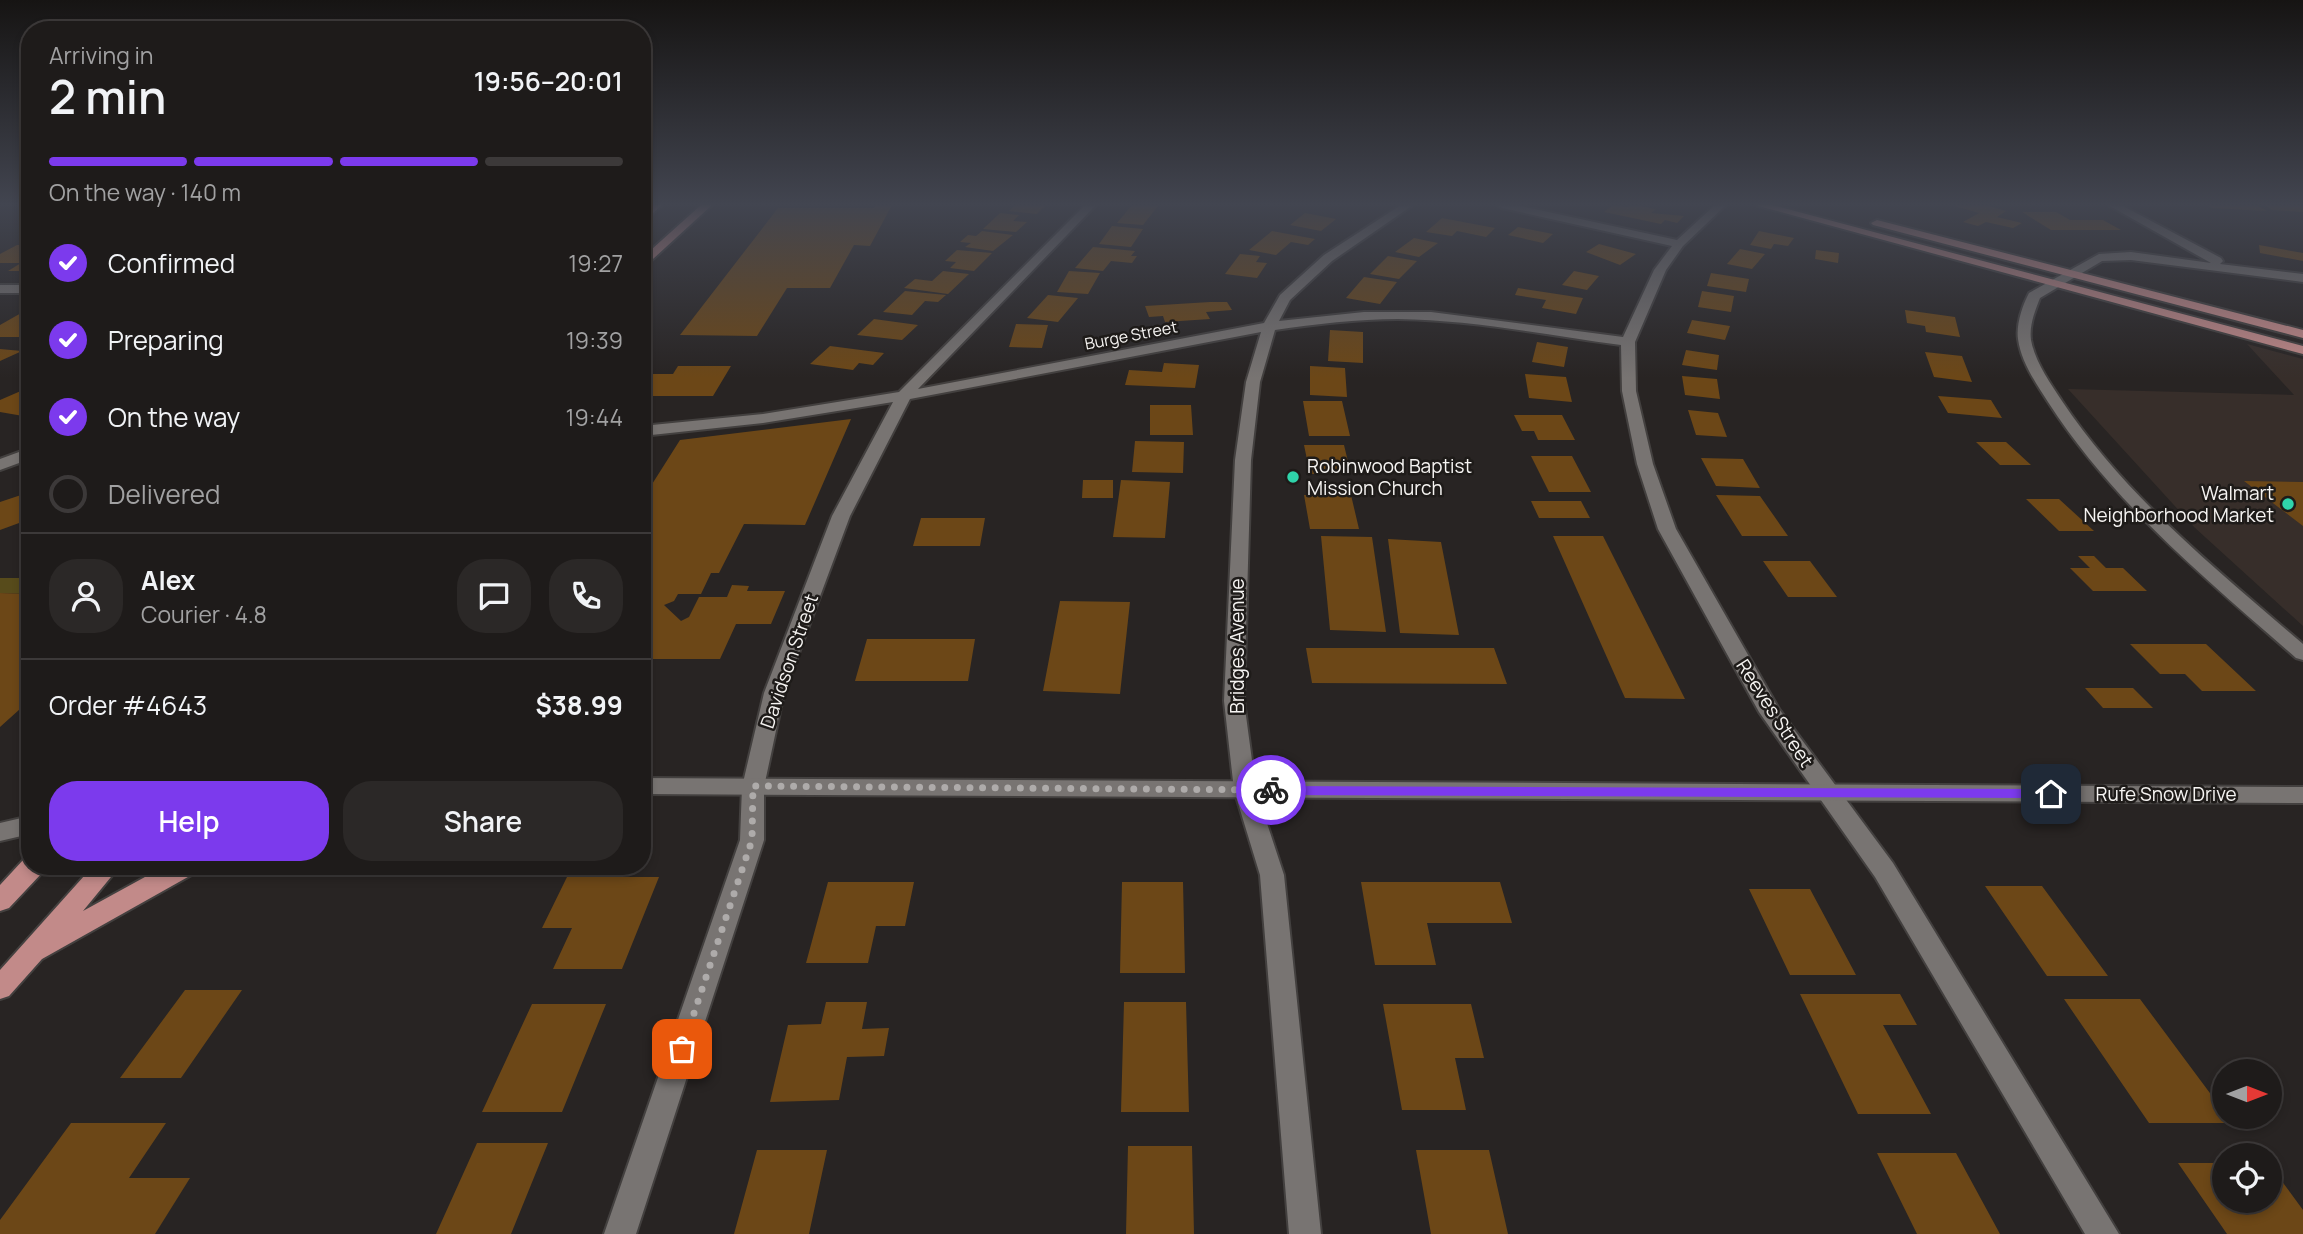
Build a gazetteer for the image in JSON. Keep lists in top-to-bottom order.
{
  "streets": {
    "street": [
      "Burge Street",
      "Bridges Avenue",
      "Davidson Street",
      "Reeves Street",
      "Rufe Snow Drive"
    ]
  },
  "crossings": [
    ["Burge Street", "Bridges Avenue"],
    ["Burge Street", "Davidson Street"],
    ["Burge Street", "Reeves Street"],
    ["Bridges Avenue", "Rufe Snow Drive"],
    ["Davidson Street", "Rufe Snow Drive"],
    ["Reeves Street", "Rufe Snow Drive"]
  ],
  "places": ["Robinwood Baptist Mission Church", "Walmart Neighborhood Market"],
  "north": "right",
  "page": {
    "heading": ["2 min", "Arriving in", "19:56–20:01"],
    "panel": [
      "Alex",
      "Courier · 4.8",
      "Order #4643",
      "$38.99"
    ],
    "bar": "On the way · 140 m",
    "list": [
      ["Confirmed", "19:27"],
      ["Preparing", "19:39"],
      ["On the way", "19:44"],
      "Delivered"
    ],
    "buttons": ["Help", "Share"]
  }
}
